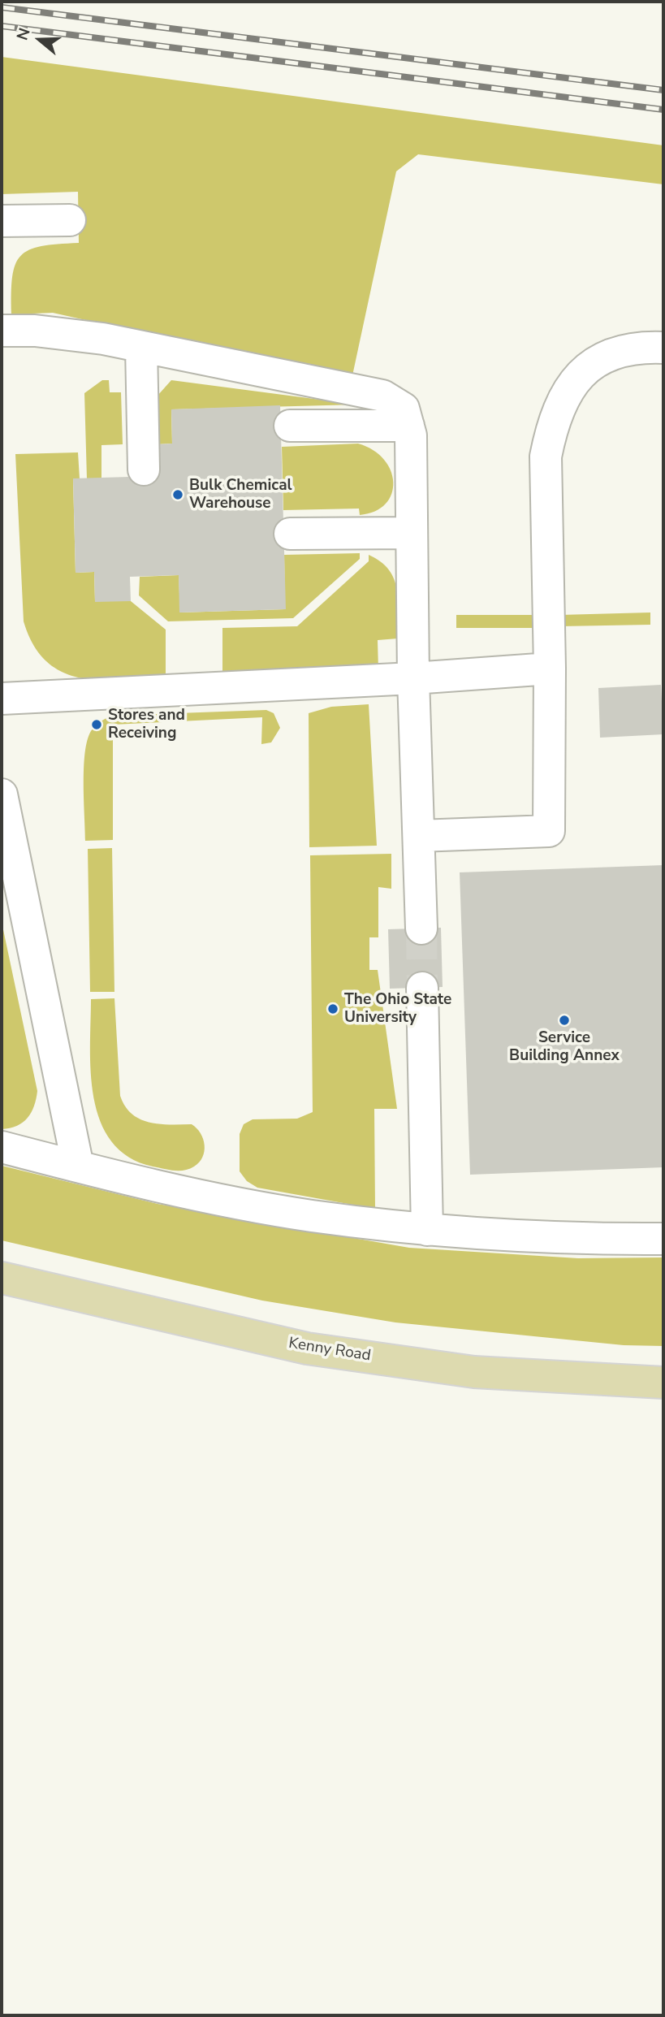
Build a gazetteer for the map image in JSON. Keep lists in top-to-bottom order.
{
  "streets": {
    "main road": ["Kenny Road"]
  },
  "places": [
    "Bulk Chemical Warehouse",
    "Stores and Receiving",
    "The Ohio State University",
    "Service Building Annex"
  ],
  "north": "left"
}
